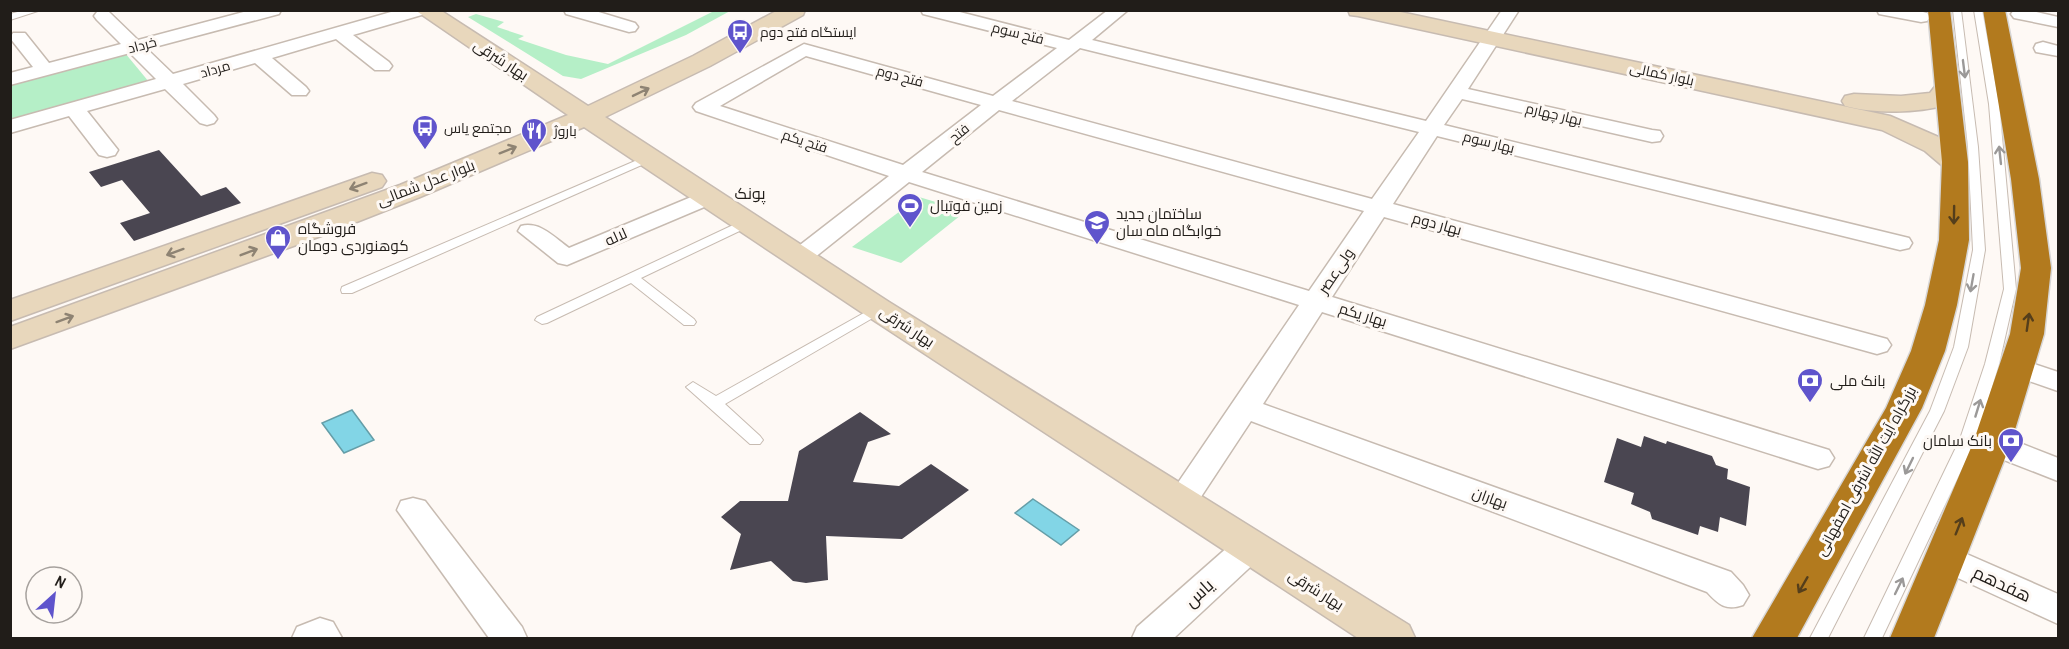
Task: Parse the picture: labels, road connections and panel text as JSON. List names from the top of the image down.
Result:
{
  "streets": {
    "highway": ["بزرگراه آیت الله اشرفی اصفهانی"],
    "street": [
      "فتح سوم",
      "خرداد",
      "بهار شرقی",
      "مرداد",
      "بلوار کمالی",
      "فتح دوم",
      "بهار چهارم",
      "فتح",
      "فتح یکم",
      "بهار سوم",
      "بلوار عدل شمالی",
      "بهار دوم",
      "لاله",
      "ولی‌عصر",
      "بهار یکم",
      "بهاران",
      "هفدهم",
      "یاس"
    ]
  },
  "crossings": [
    ["فتح سوم", "فتح"],
    ["فتح سوم", "بهار سوم"],
    ["بهار شرقی", "فتح"],
    ["بهار شرقی", "بلوار عدل شمالی"],
    ["بهار شرقی", "لاله"],
    ["بهار شرقی", "ولی‌عصر"],
    ["بهار شرقی", "یاس"],
    ["بلوار کمالی", "ولی‌عصر"],
    ["بلوار کمالی", "بزرگراه آیت الله اشرفی اصفهانی"],
    ["فتح دوم", "فتح"],
    ["فتح دوم", "فتح یکم"],
    ["فتح دوم", "بهار دوم"],
    ["بهار چهارم", "ولی‌عصر"],
    ["فتح", "فتح یکم"],
    ["فتح", "بهار سوم"],
    ["فتح", "بهار دوم"],
    ["فتح", "بهار یکم"],
    ["فتح یکم", "بهار یکم"],
    ["بهار سوم", "ولی‌عصر"],
    ["بهار دوم", "ولی‌عصر"],
    ["ولی‌عصر", "بهار یکم"],
    ["ولی‌عصر", "بهاران"]
  ],
  "districts": ["پونک"],
  "places": {
    "bus stop": ["ایستگاه فتح دوم", "مجتمع یاس"],
    "restaurant": ["باروژ"],
    "sports": ["زمین فوتبال"],
    "school or university": ["ساختمان جدید خوابگاه ماه سان"],
    "shop": ["فروشگاه کوهنوردی دومان"],
    "bank": ["بانک ملی", "بانک سامان"]
  },
  "north": "top right"
}
